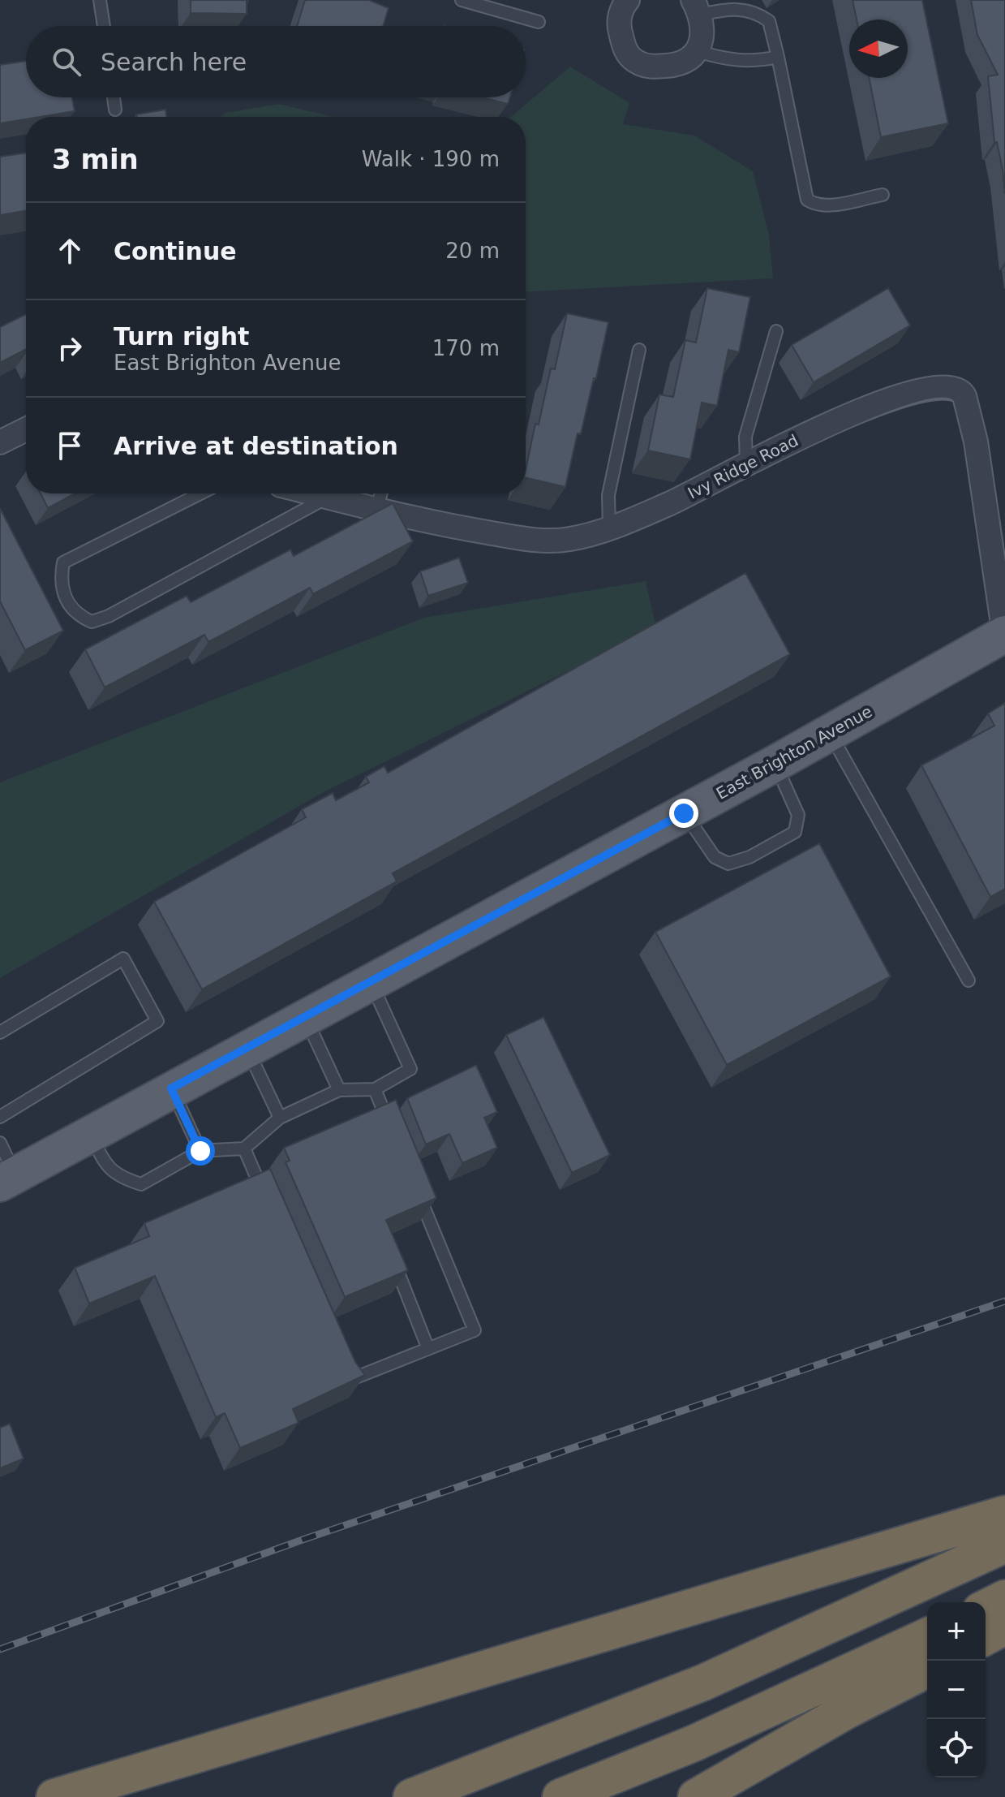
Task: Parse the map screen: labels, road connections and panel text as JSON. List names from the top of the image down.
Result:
{
  "streets": {
    "main road": ["East Brighton Avenue"],
    "street": ["Ivy Ridge Road"]
  },
  "crossings": [
    ["Ivy Ridge Road", "East Brighton Avenue"]
  ],
  "north": "left",
  "page": {
    "search": "Search here",
    "heading": ["3 min", "Walk · 190 m"],
    "list": [
      ["Continue", "20 m"],
      ["Turn right", "East Brighton Avenue", "170 m"],
      "Arrive at destination"
    ],
    "map_buttons": ["+", "−"]
  }
}
